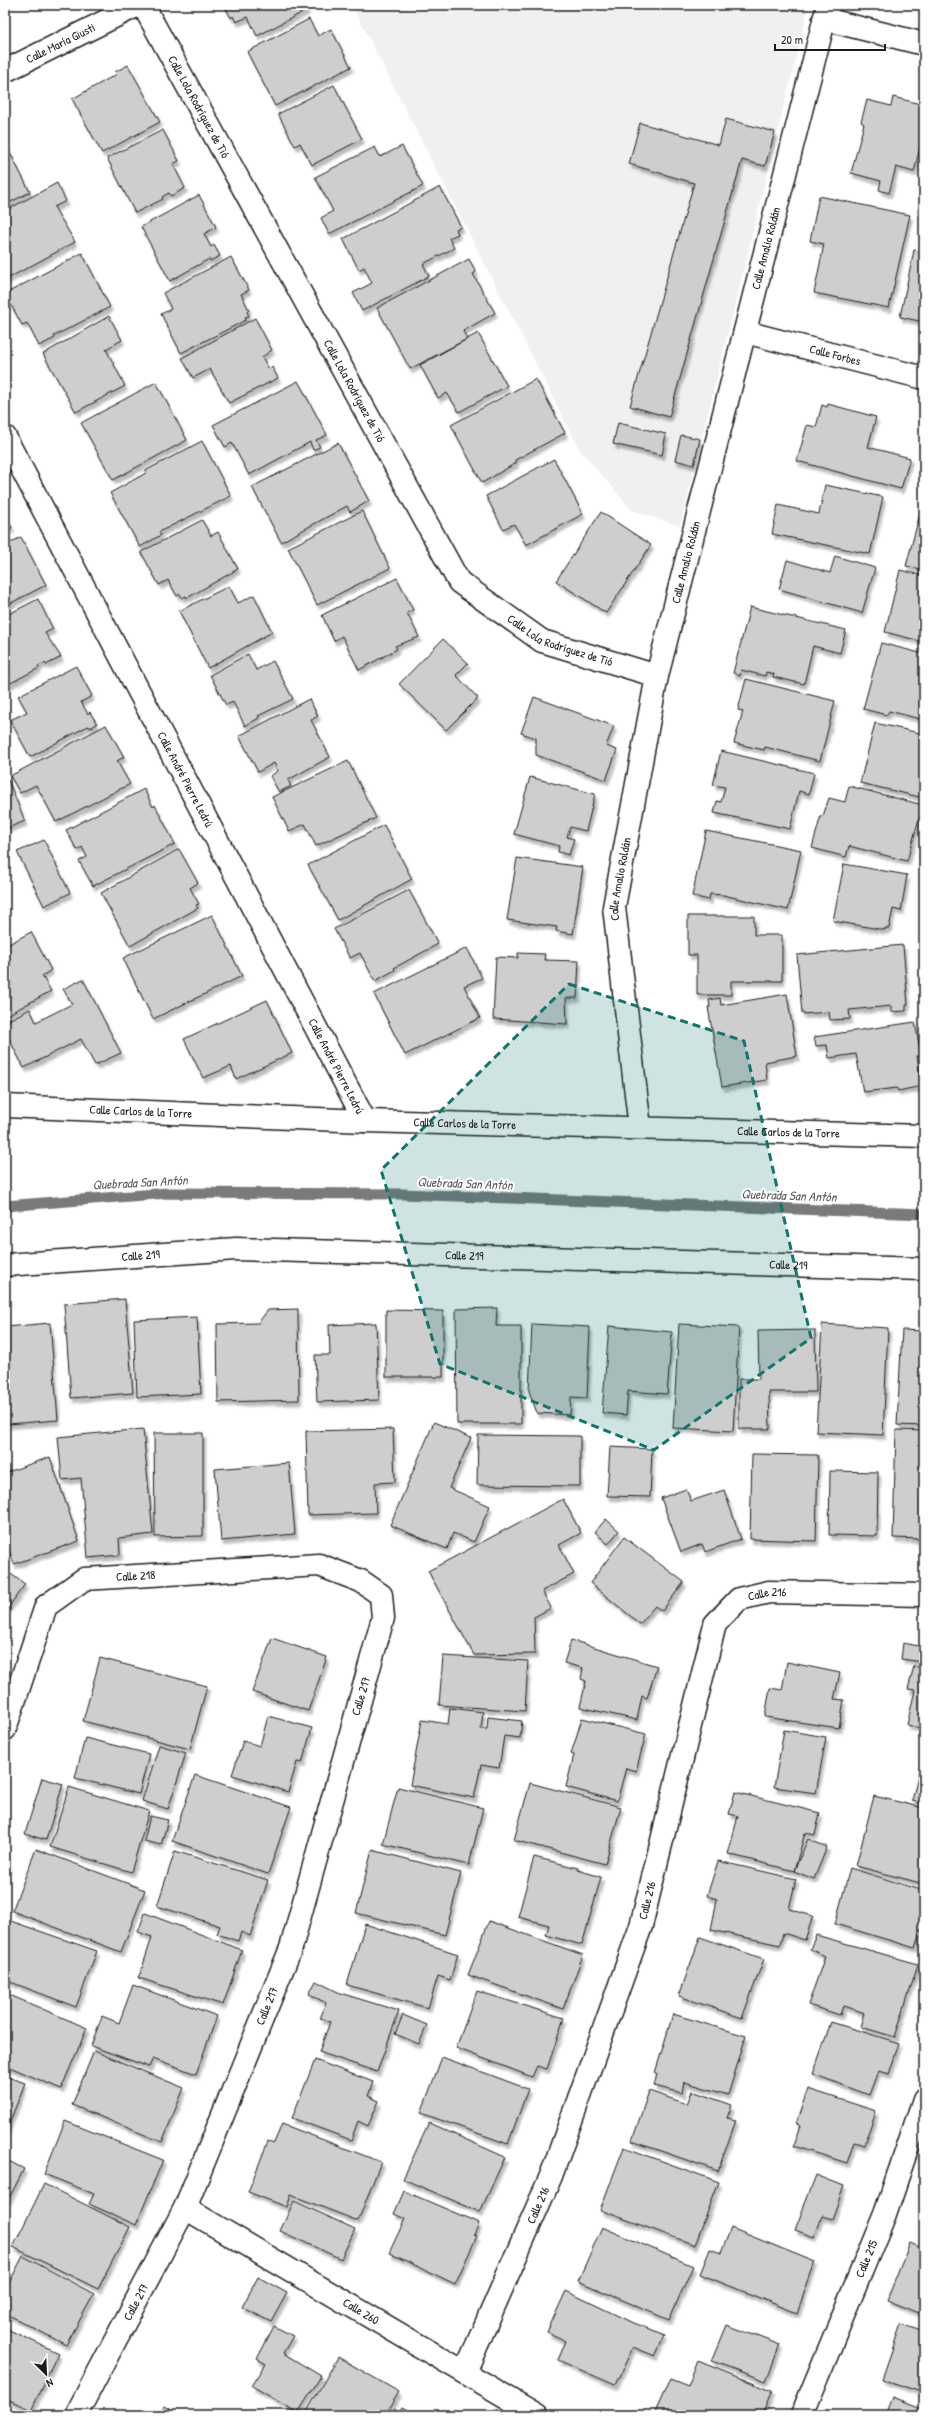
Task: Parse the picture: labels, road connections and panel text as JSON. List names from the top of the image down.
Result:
{
  "streets": {
    "street": [
      "Calle María Giusti",
      "Calle Lola Rodríguez de Tió",
      "Calle Amalio Roldán",
      "Calle Forbes",
      "Calle André Pierre Ledrú",
      "Calle Carlos de la Torre",
      "Calle 219",
      "Calle 218",
      "Calle 216",
      "Calle 217",
      "Calle 215",
      "Calle 260"
    ]
  },
  "crossings": [
    ["Calle Lola Rodríguez de Tió", "Calle Amalio Roldán"],
    ["Calle Amalio Roldán", "Calle Forbes"],
    ["Calle Amalio Roldán", "Calle Carlos de la Torre"],
    ["Calle André Pierre Ledrú", "Calle Carlos de la Torre"],
    ["Calle 218", "Calle 217"],
    ["Calle 216", "Calle 260"],
    ["Calle 217", "Calle 260"]
  ],
  "water": ["Quebrada San Antón"],
  "scale_bar": "20 m",
  "north": "bottom right"
}
